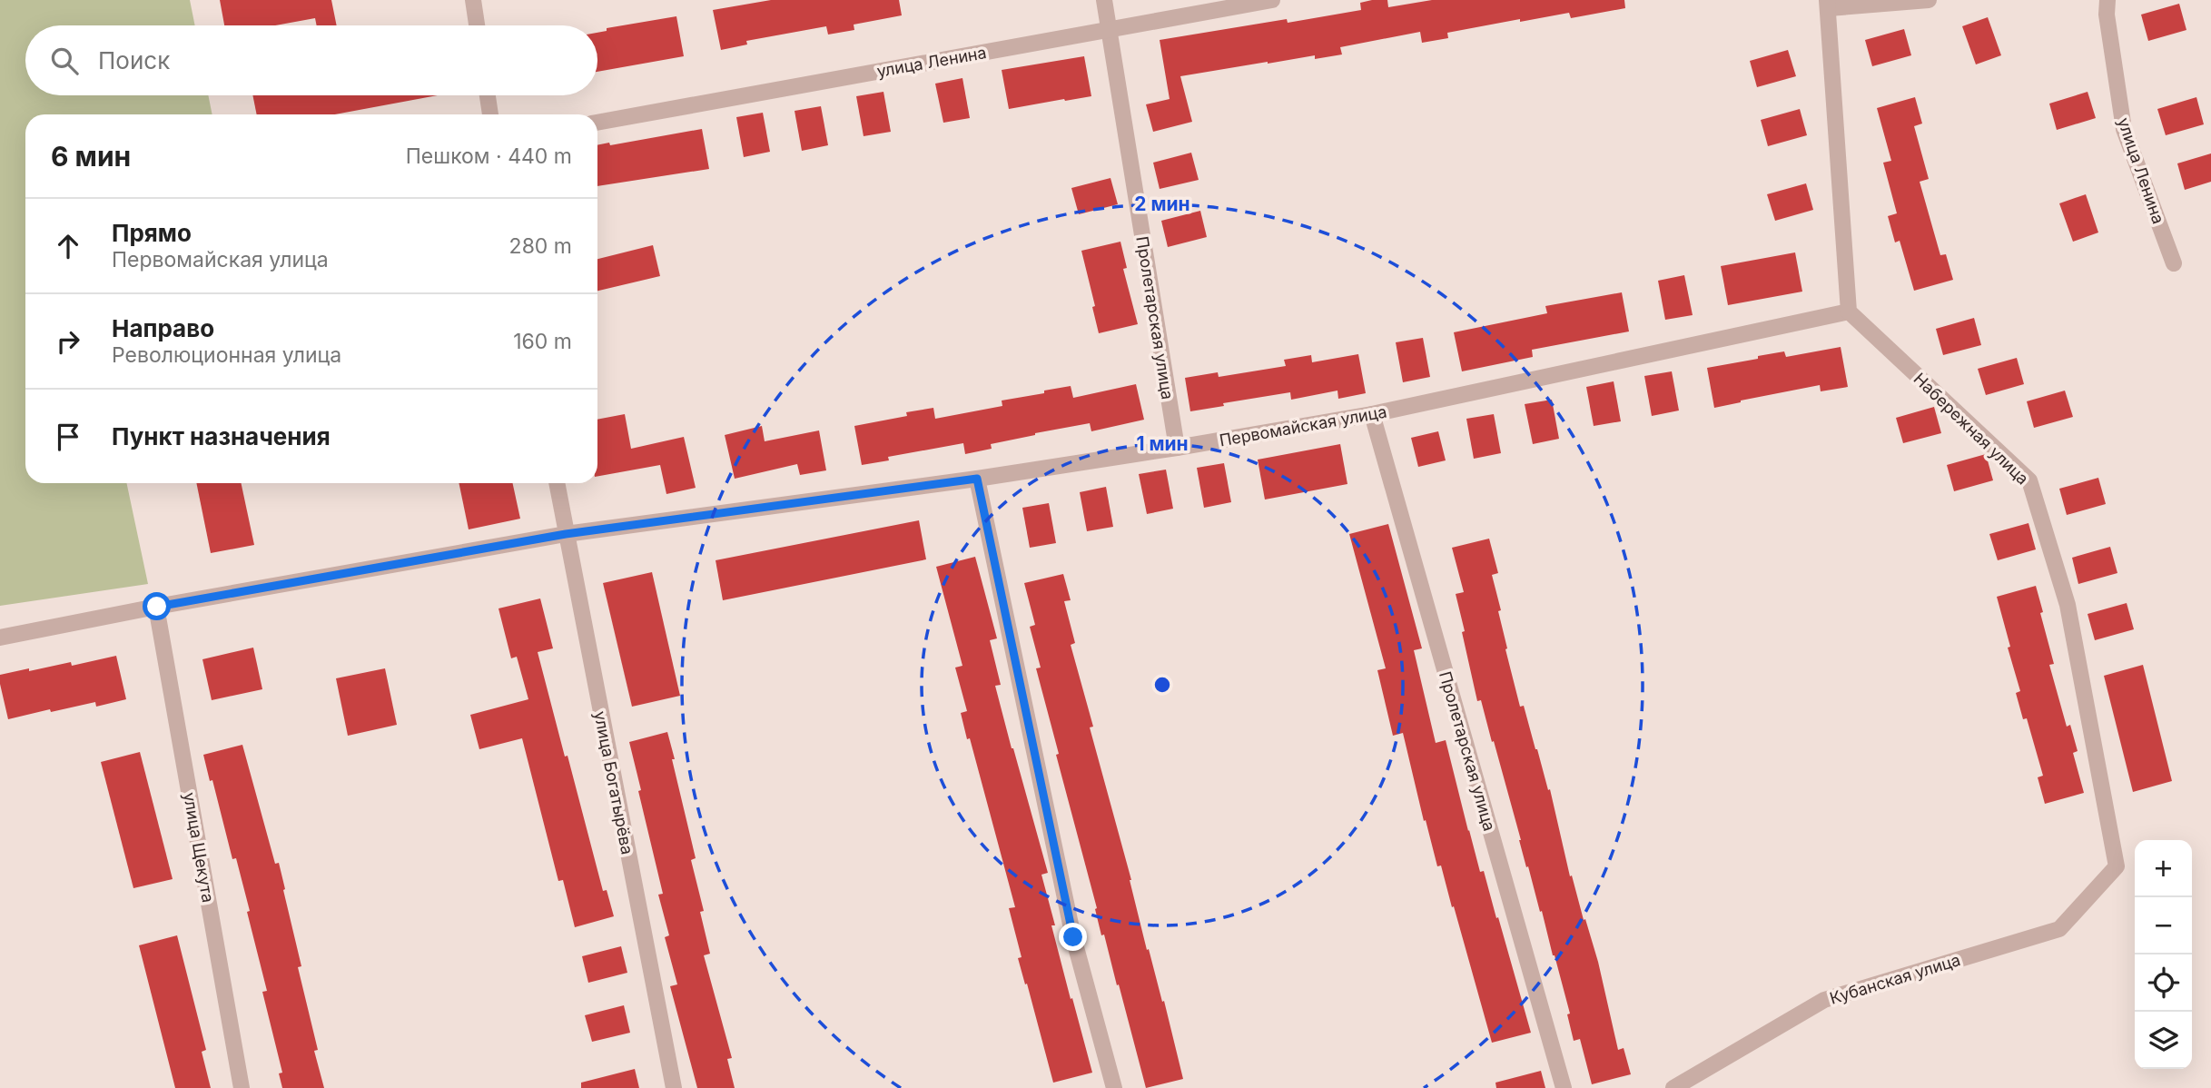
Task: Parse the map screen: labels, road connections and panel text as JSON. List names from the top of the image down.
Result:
{
  "streets": {
    "street": [
      "улица Ленина",
      "Пролетарская улица",
      "Первомайская улица",
      "Набережная улица",
      "улица Богатырёва",
      "улица Щекута",
      "Кубанская улица"
    ]
  },
  "crossings": [
    ["улица Ленина", "Пролетарская улица"],
    ["Пролетарская улица", "Первомайская улица"],
    ["Первомайская улица", "Набережная улица"],
    ["Первомайская улица", "улица Богатырёва"],
    ["Первомайская улица", "улица Щекута"],
    ["Набережная улица", "Кубанская улица"]
  ],
  "page": {
    "search": "Поиск",
    "heading": ["6 мин", "Пешком · 440 m"],
    "list": [
      ["Прямо", "Первомайская улица", "280 m"],
      ["Направо", "Революционная улица", "160 m"],
      "Пункт назначения"
    ],
    "map_buttons": ["+", "−"]
  },
  "rings": ["2 мин", "1 мин"]
}
